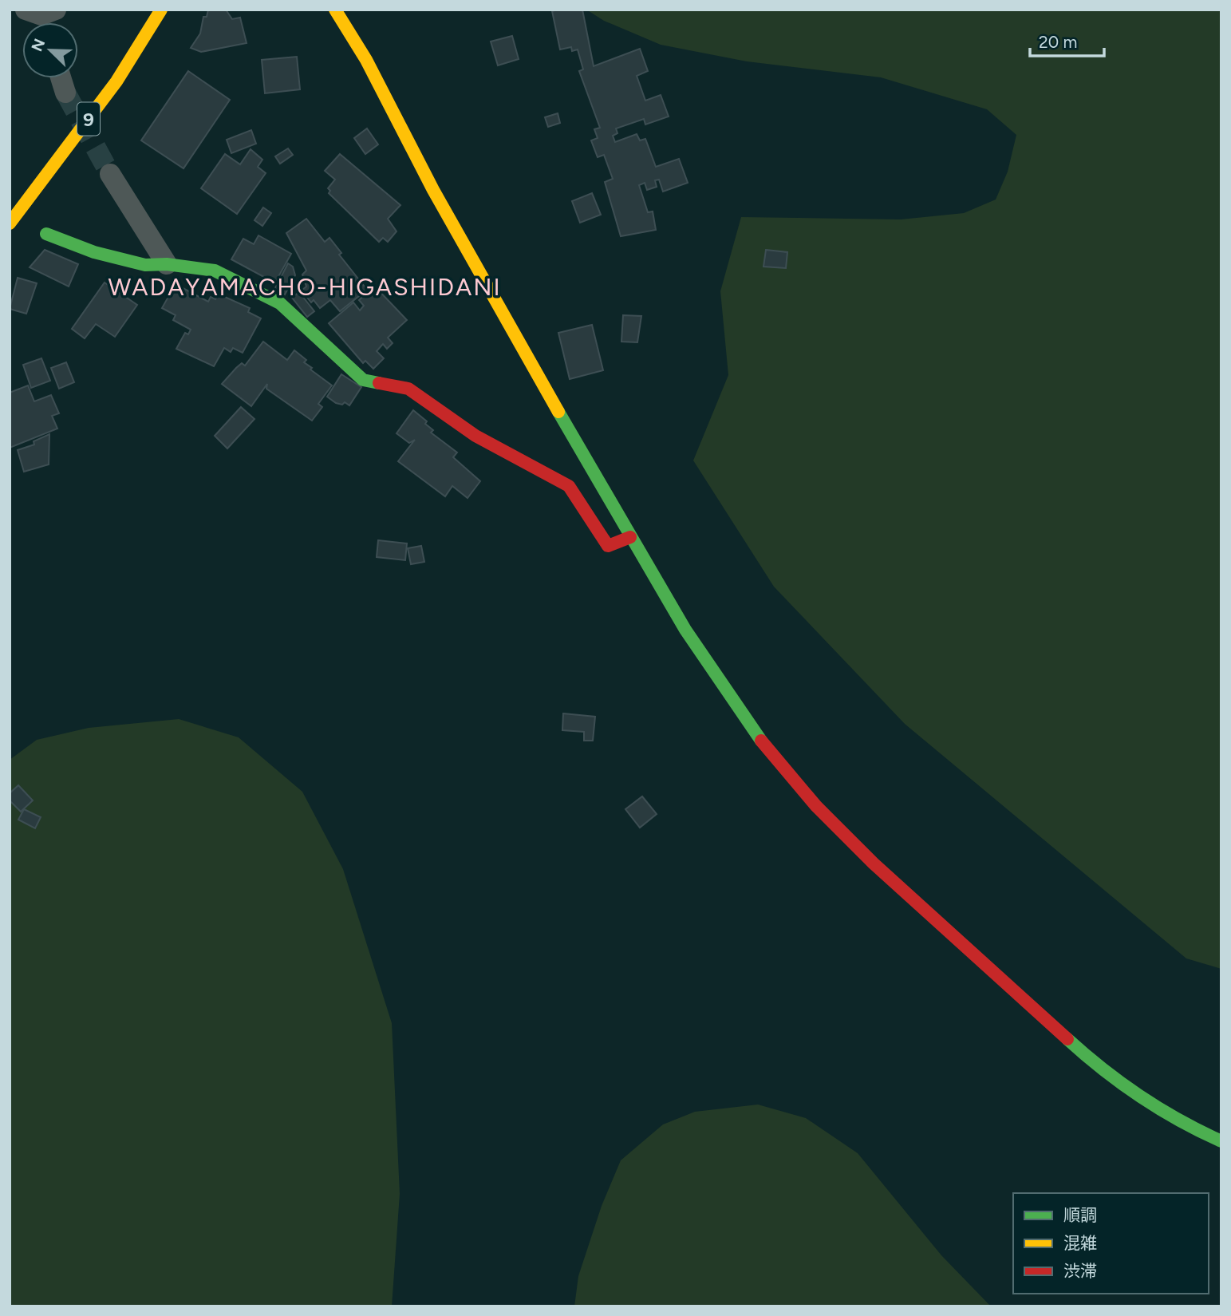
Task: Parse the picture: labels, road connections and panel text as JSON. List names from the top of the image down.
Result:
{
  "streets": {
    "main road": ["9"]
  },
  "districts": ["WADAYAMACHO-HIGASHIDANI"],
  "legend": ["順調", "混雑", "渋滞"],
  "scale_bar": "20 m",
  "north": "top left"
}
